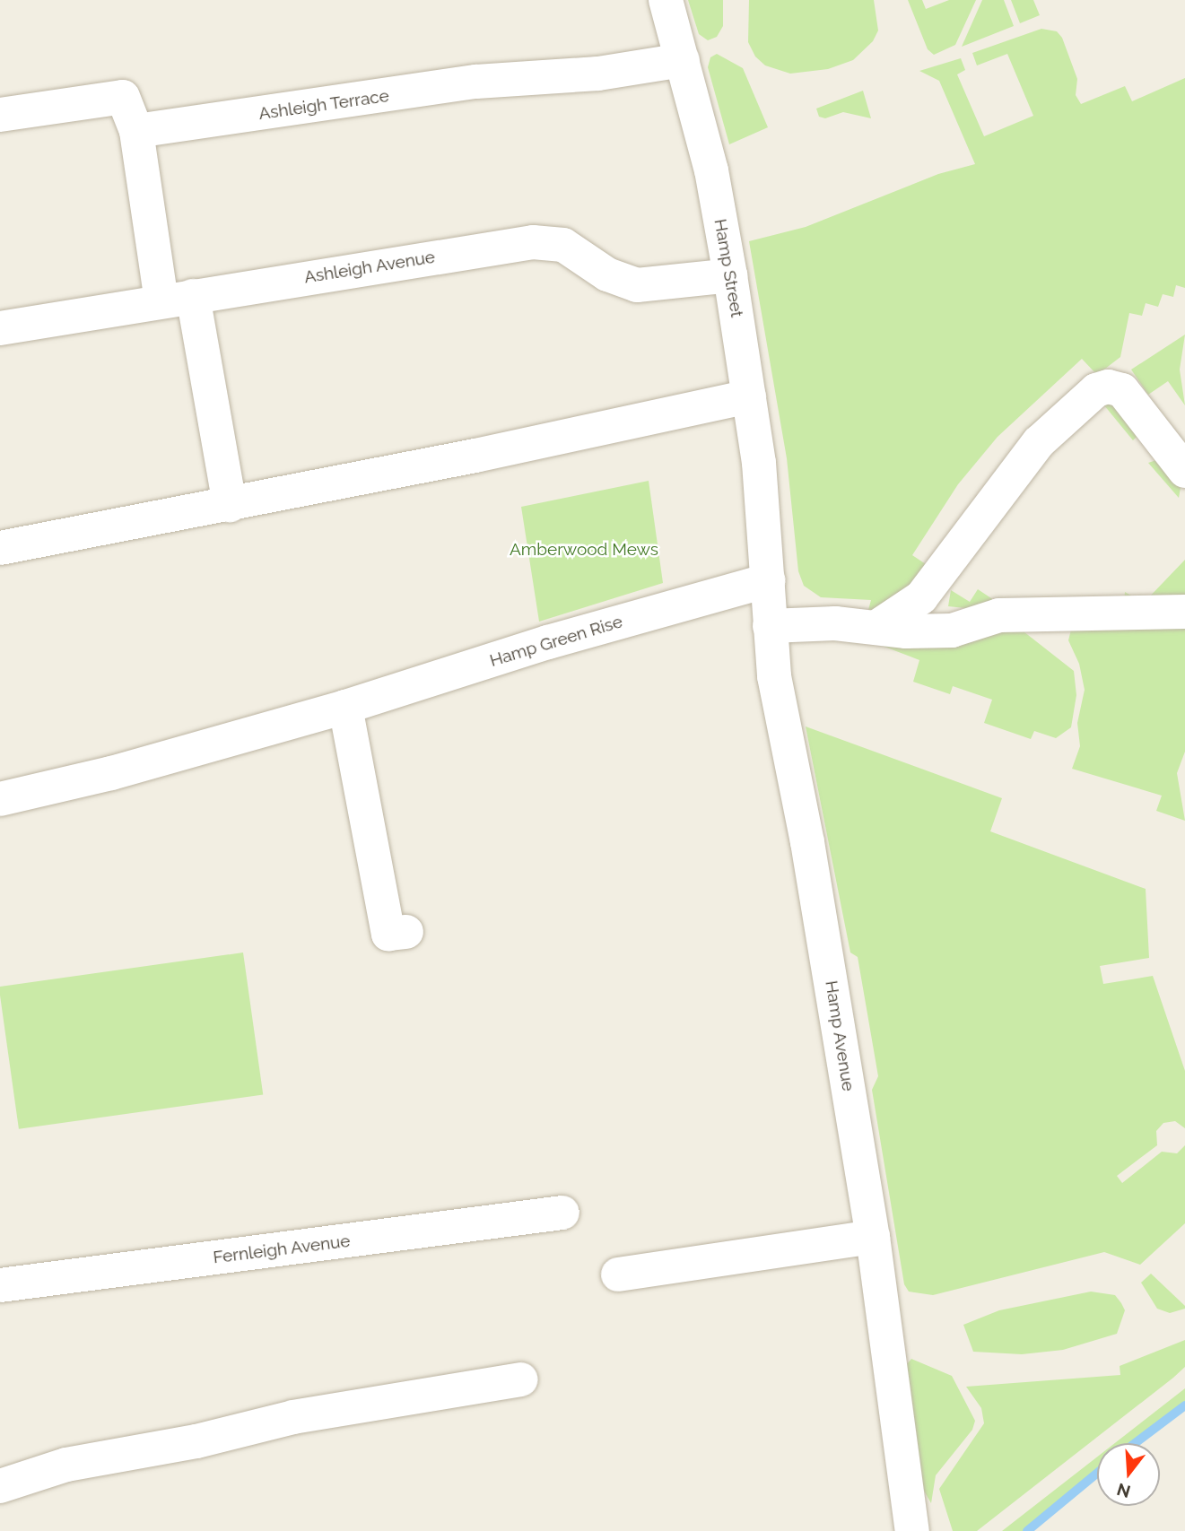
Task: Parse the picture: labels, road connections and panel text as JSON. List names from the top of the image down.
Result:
{
  "streets": {
    "street": [
      "Ashleigh Terrace",
      "Ashleigh Avenue",
      "Hamp Street",
      "Hamp Green Rise",
      "Hamp Avenue",
      "Fernleigh Avenue"
    ]
  },
  "crossings": [
    ["Ashleigh Terrace", "Hamp Street"],
    ["Ashleigh Avenue", "Hamp Street"],
    ["Hamp Street", "Hamp Avenue"],
    ["Hamp Green Rise", "Hamp Avenue"]
  ],
  "parks": ["Amberwood Mews"],
  "north": "bottom"
}
